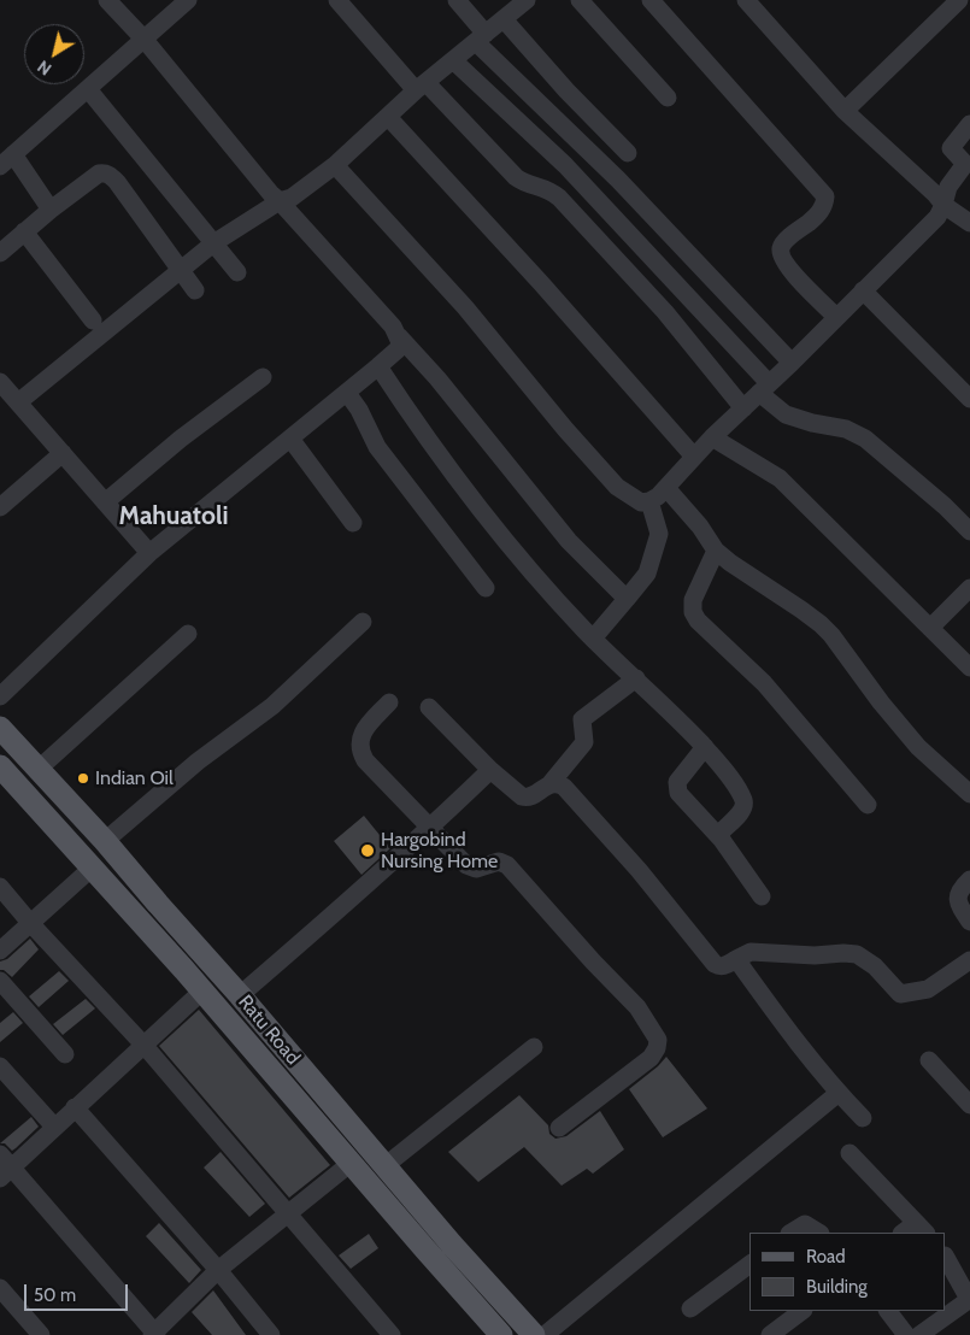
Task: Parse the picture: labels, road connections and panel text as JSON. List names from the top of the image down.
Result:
{
  "streets": {
    "main road": ["Ratu Road"]
  },
  "districts": ["Mahuatoli"],
  "places": ["Indian Oil", "Hargobind Nursing Home"],
  "legend": ["Road", "Building"],
  "scale_bar": "50 m",
  "north": "bottom left"
}
